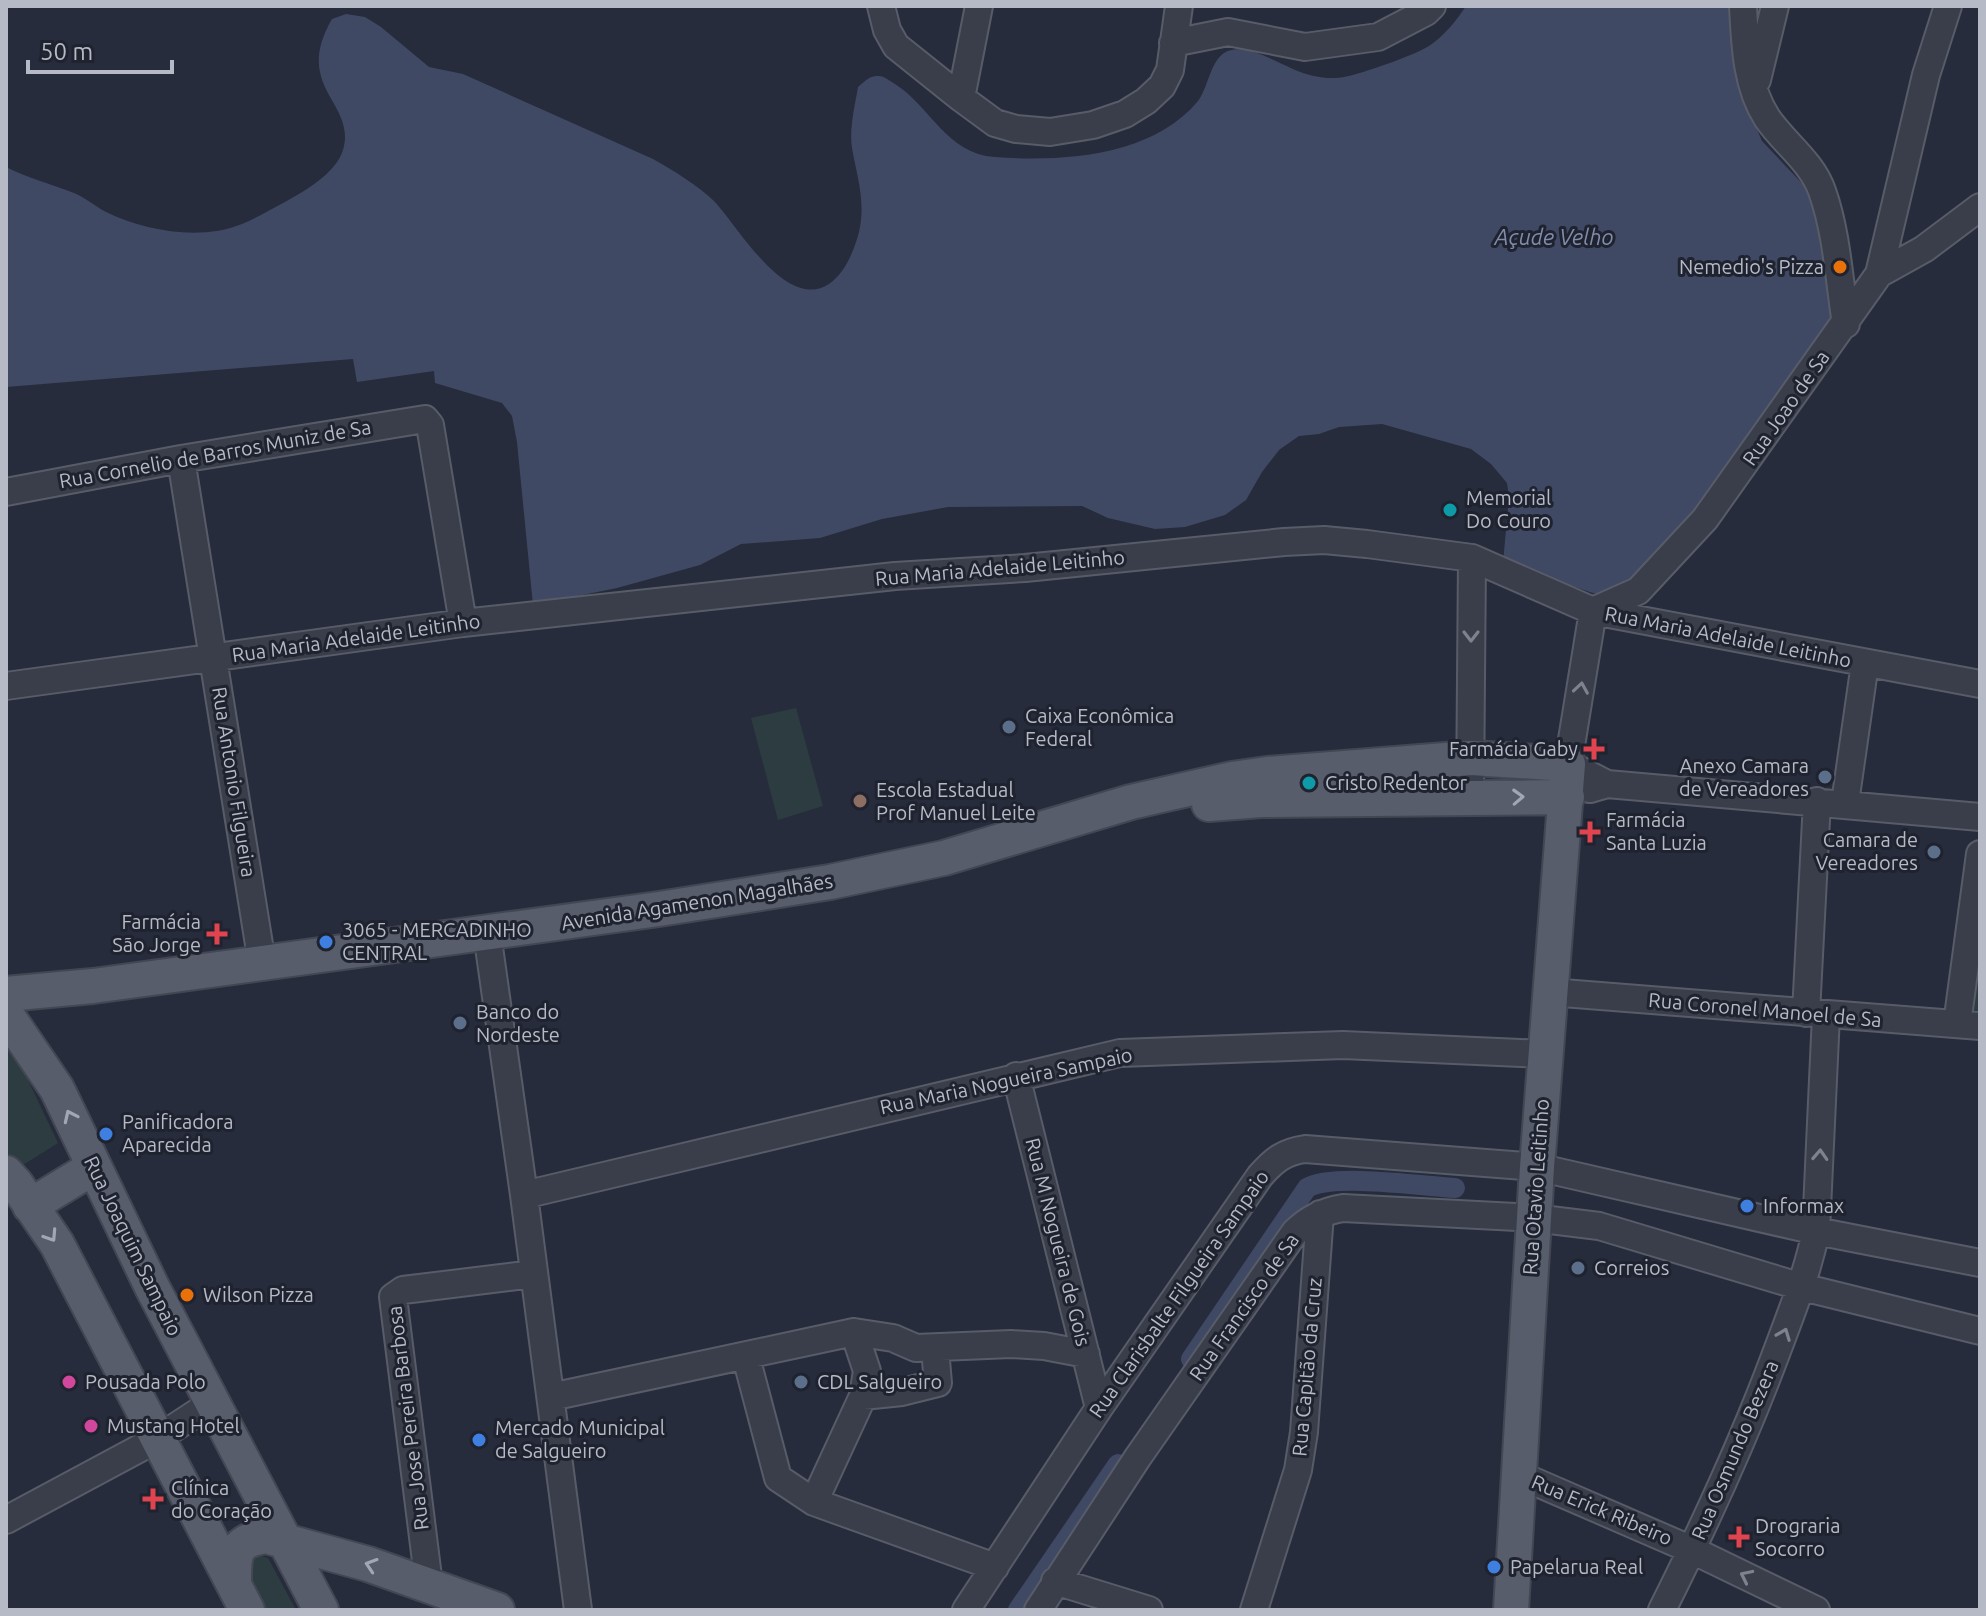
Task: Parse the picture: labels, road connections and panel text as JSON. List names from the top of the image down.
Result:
{
  "streets": {
    "main road": ["Avenida Agamenon Magalhães", "Rua Otavio Leitinho", "Rua Joaquim Sampaio"],
    "street": [
      "Rua Joao de Sa",
      "Rua Cornelio de Barros Muniz de Sa",
      "Rua Maria Adelaide Leitinho",
      "Rua Antonio Filgueira",
      "Rua Coronel Manoel de Sa",
      "Rua Maria Nogueira Sampaio",
      "Rua M Nogueira de Gois",
      "Rua Clarisbalte Filgueira Sampaio",
      "Rua Francisco de Sa",
      "Rua Capitão da Cruz",
      "Rua Jose Pereira Barbosa",
      "Rua Osmundo Bezera",
      "Rua Erick Ribeiro"
    ]
  },
  "crossings": [
    ["Rua Joao de Sa", "Rua Maria Adelaide Leitinho"],
    ["Rua Cornelio de Barros Muniz de Sa", "Rua Maria Adelaide Leitinho"],
    ["Rua Cornelio de Barros Muniz de Sa", "Rua Antonio Filgueira"],
    ["Rua Maria Adelaide Leitinho", "Rua Antonio Filgueira"],
    ["Rua Antonio Filgueira", "Avenida Agamenon Magalhães"],
    ["Avenida Agamenon Magalhães", "Rua Otavio Leitinho"],
    ["Rua Coronel Manoel de Sa", "Rua Otavio Leitinho"],
    ["Rua Coronel Manoel de Sa", "Rua Osmundo Bezera"],
    ["Rua Maria Nogueira Sampaio", "Rua Otavio Leitinho"],
    ["Rua Maria Nogueira Sampaio", "Rua M Nogueira de Gois"],
    ["Rua Otavio Leitinho", "Rua Clarisbalte Filgueira Sampaio"],
    ["Rua Otavio Leitinho", "Rua Erick Ribeiro"],
    ["Rua M Nogueira de Gois", "Rua Clarisbalte Filgueira Sampaio"],
    ["Rua Clarisbalte Filgueira Sampaio", "Rua Osmundo Bezera"],
    ["Rua Francisco de Sa", "Rua Capitão da Cruz"],
    ["Rua Osmundo Bezera", "Rua Erick Ribeiro"]
  ],
  "one_way": ["Rua Osmundo Bezera", "Rua Erick Ribeiro"],
  "water": ["Açude Velho"],
  "places": {
    "other": [
      "Nemedio's Pizza",
      "Memorial Do Couro",
      "Caixa Econômica Federal",
      "Anexo Camara de Vereadores",
      "Cristo Redentor",
      "Escola Estadual Prof Manuel Leite",
      "Camara de Vereadores",
      "3065 - MERCADINHO CENTRAL",
      "Banco do Nordeste",
      "Panificadora Aparecida",
      "Informax",
      "Correios",
      "Wilson Pizza",
      "Pousada Polo",
      "CDL Salgueiro",
      "Mustang Hotel",
      "Mercado Municipal de Salgueiro",
      "Papelarua Real"
    ],
    "health": [
      "Farmácia Gaby",
      "Farmácia Santa Luzia",
      "Farmácia São Jorge",
      "Clínica do Coração",
      "Drograria Socorro"
    ]
  },
  "scale_bar": "50 m"
}
